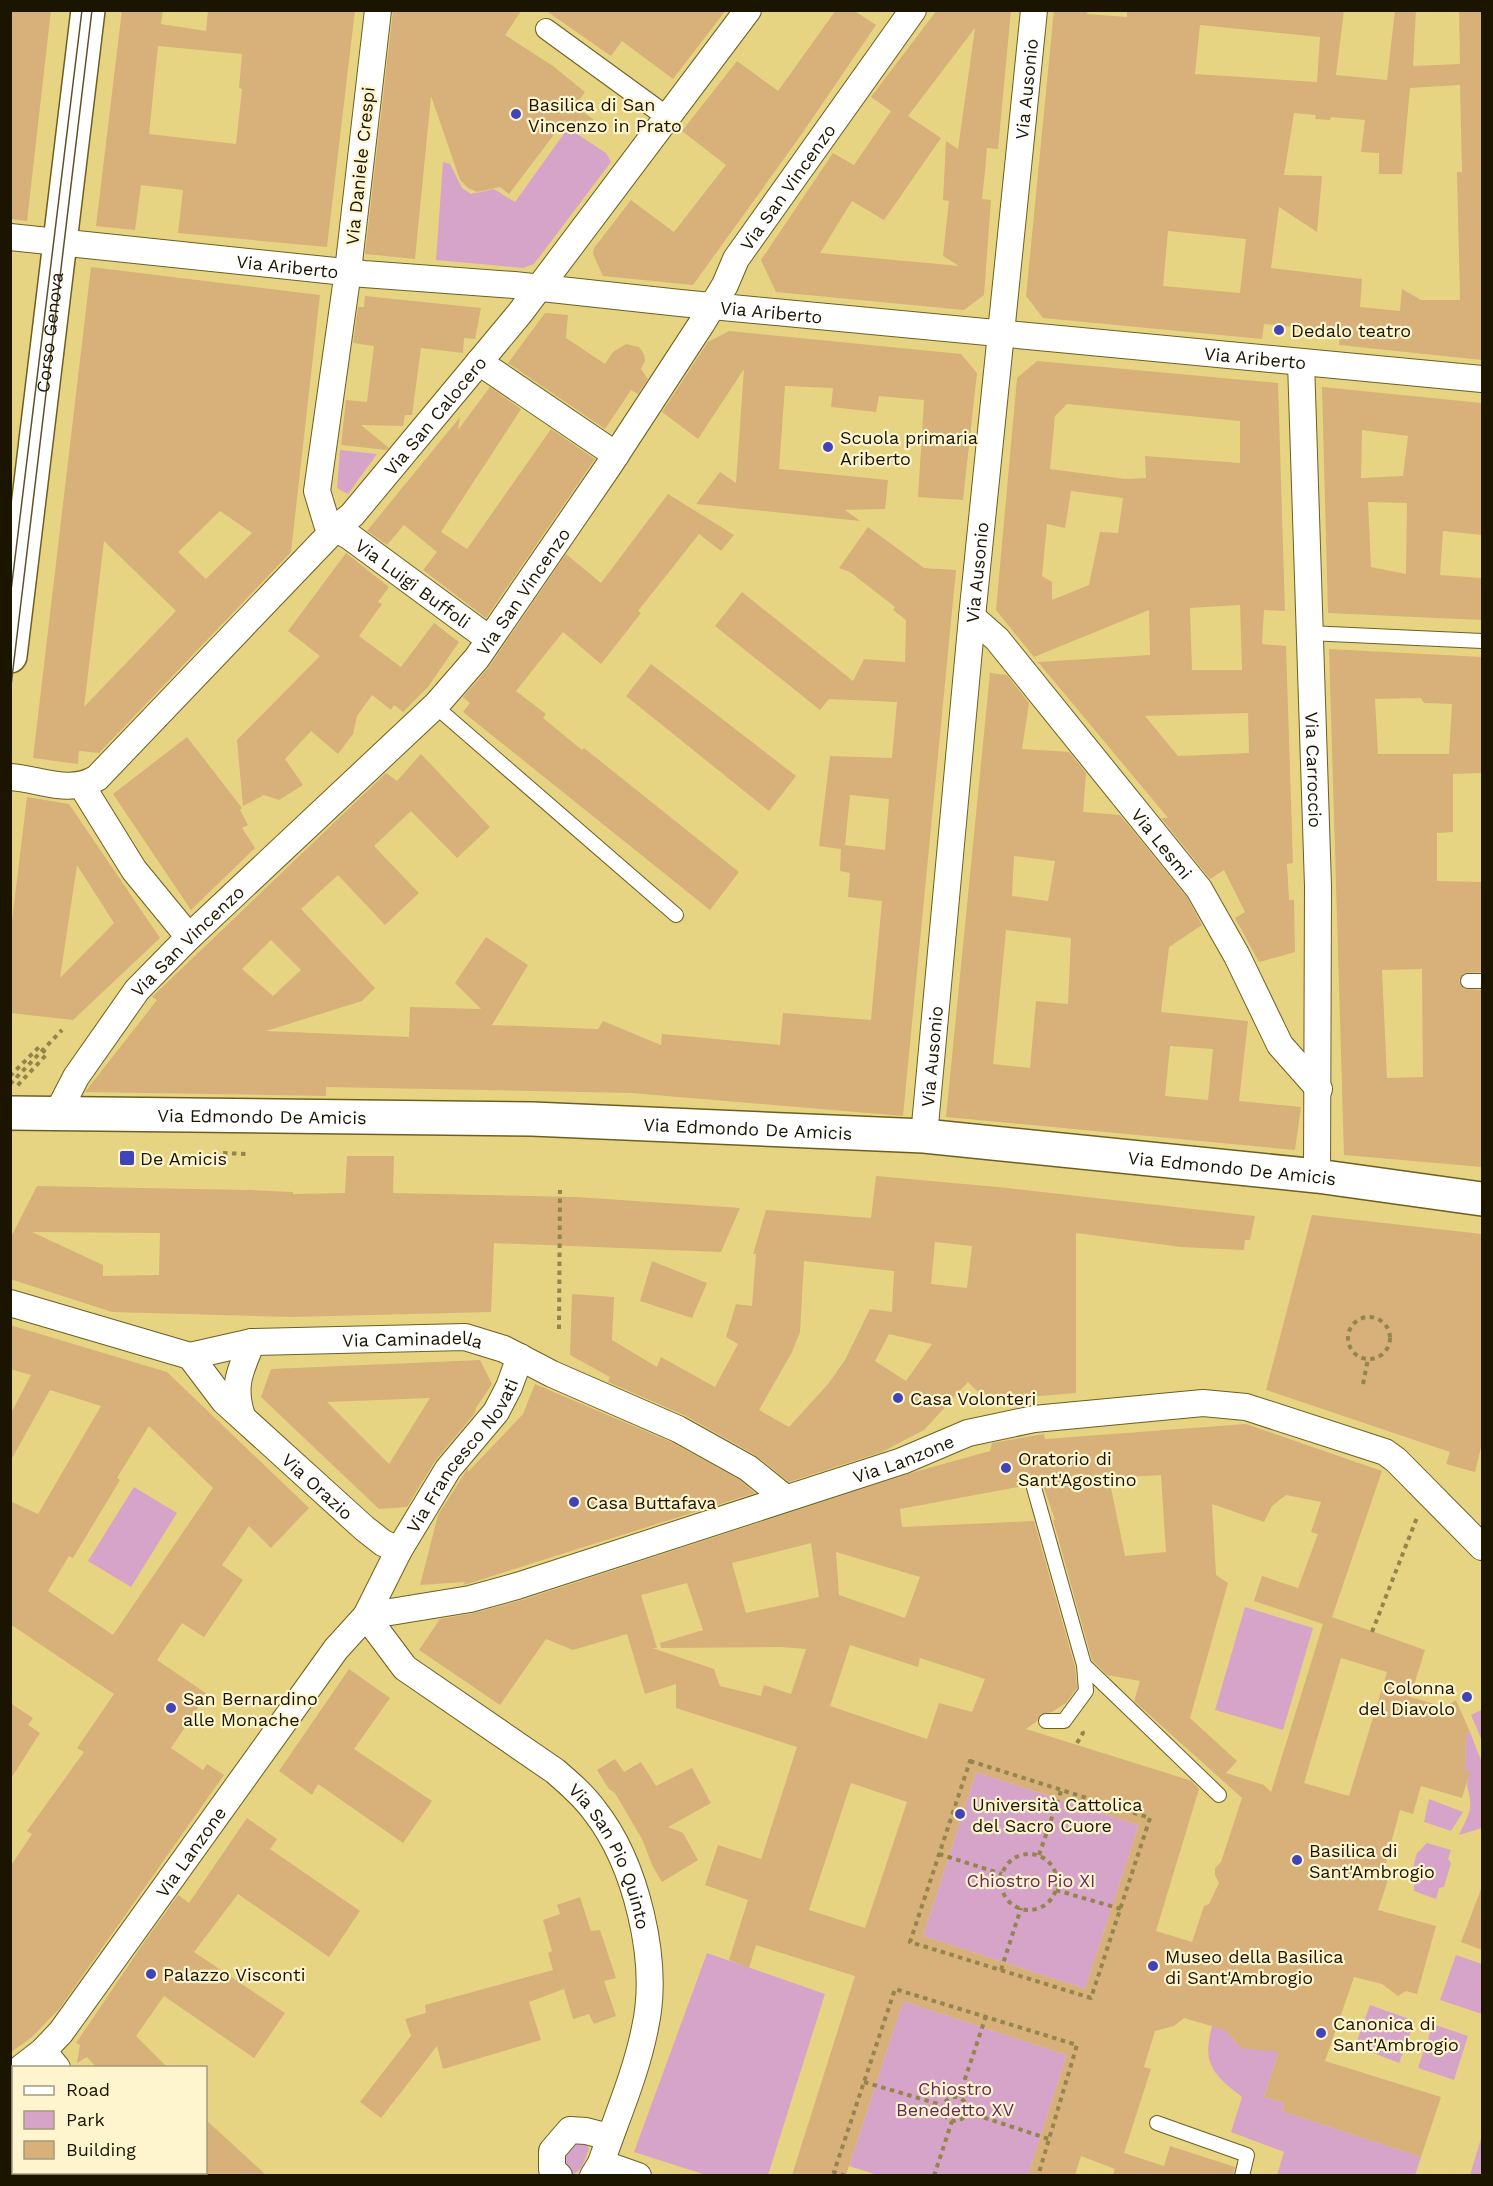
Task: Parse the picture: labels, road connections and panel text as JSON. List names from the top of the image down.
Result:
{
  "streets": {
    "street": [
      "Via Ausonio",
      "Via Daniele Crespi",
      "Via San Vincenzo",
      "Via Ariberto",
      "Corso Genova",
      "Via San Calocero",
      "Via Luigi Buffoli",
      "Via Carroccio",
      "Via Lesmi",
      "Via Edmondo De Amicis",
      "Via Caminadella",
      "Via Francesco Novati",
      "Via Lanzone",
      "Via Orazio",
      "Via San Pio Quinto"
    ]
  },
  "crossings": [
    ["Via Ausonio", "Via Ariberto"],
    ["Via Ausonio", "Via Lesmi"],
    ["Via Ausonio", "Via Edmondo De Amicis"],
    ["Via Daniele Crespi", "Via Ariberto"],
    ["Via Daniele Crespi", "Via San Calocero"],
    ["Via Daniele Crespi", "Via Luigi Buffoli"],
    ["Via San Vincenzo", "Via Ariberto"],
    ["Via San Vincenzo", "Via Luigi Buffoli"],
    ["Via San Vincenzo", "Via Edmondo De Amicis"],
    ["Via Ariberto", "Corso Genova"],
    ["Via Ariberto", "Via San Calocero"],
    ["Via Ariberto", "Via Carroccio"],
    ["Via San Calocero", "Via Luigi Buffoli"],
    ["Via Carroccio", "Via Lesmi"],
    ["Via Carroccio", "Via Edmondo De Amicis"],
    ["Via Caminadella", "Via Francesco Novati"],
    ["Via Caminadella", "Via Lanzone"],
    ["Via Caminadella", "Via Orazio"],
    ["Via Francesco Novati", "Via Lanzone"],
    ["Via Francesco Novati", "Via Orazio"],
    ["Via Francesco Novati", "Via San Pio Quinto"],
    ["Via Lanzone", "Via San Pio Quinto"]
  ],
  "parks": ["Chiostro Pio XI", "Chiostro Benedetto XV"],
  "places": {
    "other": [
      "Basilica di San Vincenzo in Prato",
      "Dedalo teatro",
      "Scuola primaria Ariberto",
      "Casa Volonteri",
      "Oratorio di Sant'Agostino",
      "Casa Buttafava",
      "Colonna del Diavolo",
      "San Bernardino alle Monache",
      "Università Cattolica del Sacro Cuore",
      "Basilica di Sant'Ambrogio",
      "Museo della Basilica di Sant'Ambrogio",
      "Palazzo Visconti",
      "Canonica di Sant'Ambrogio"
    ],
    "transit": ["De Amicis"]
  },
  "legend": ["Road", "Park", "Building"]
}
